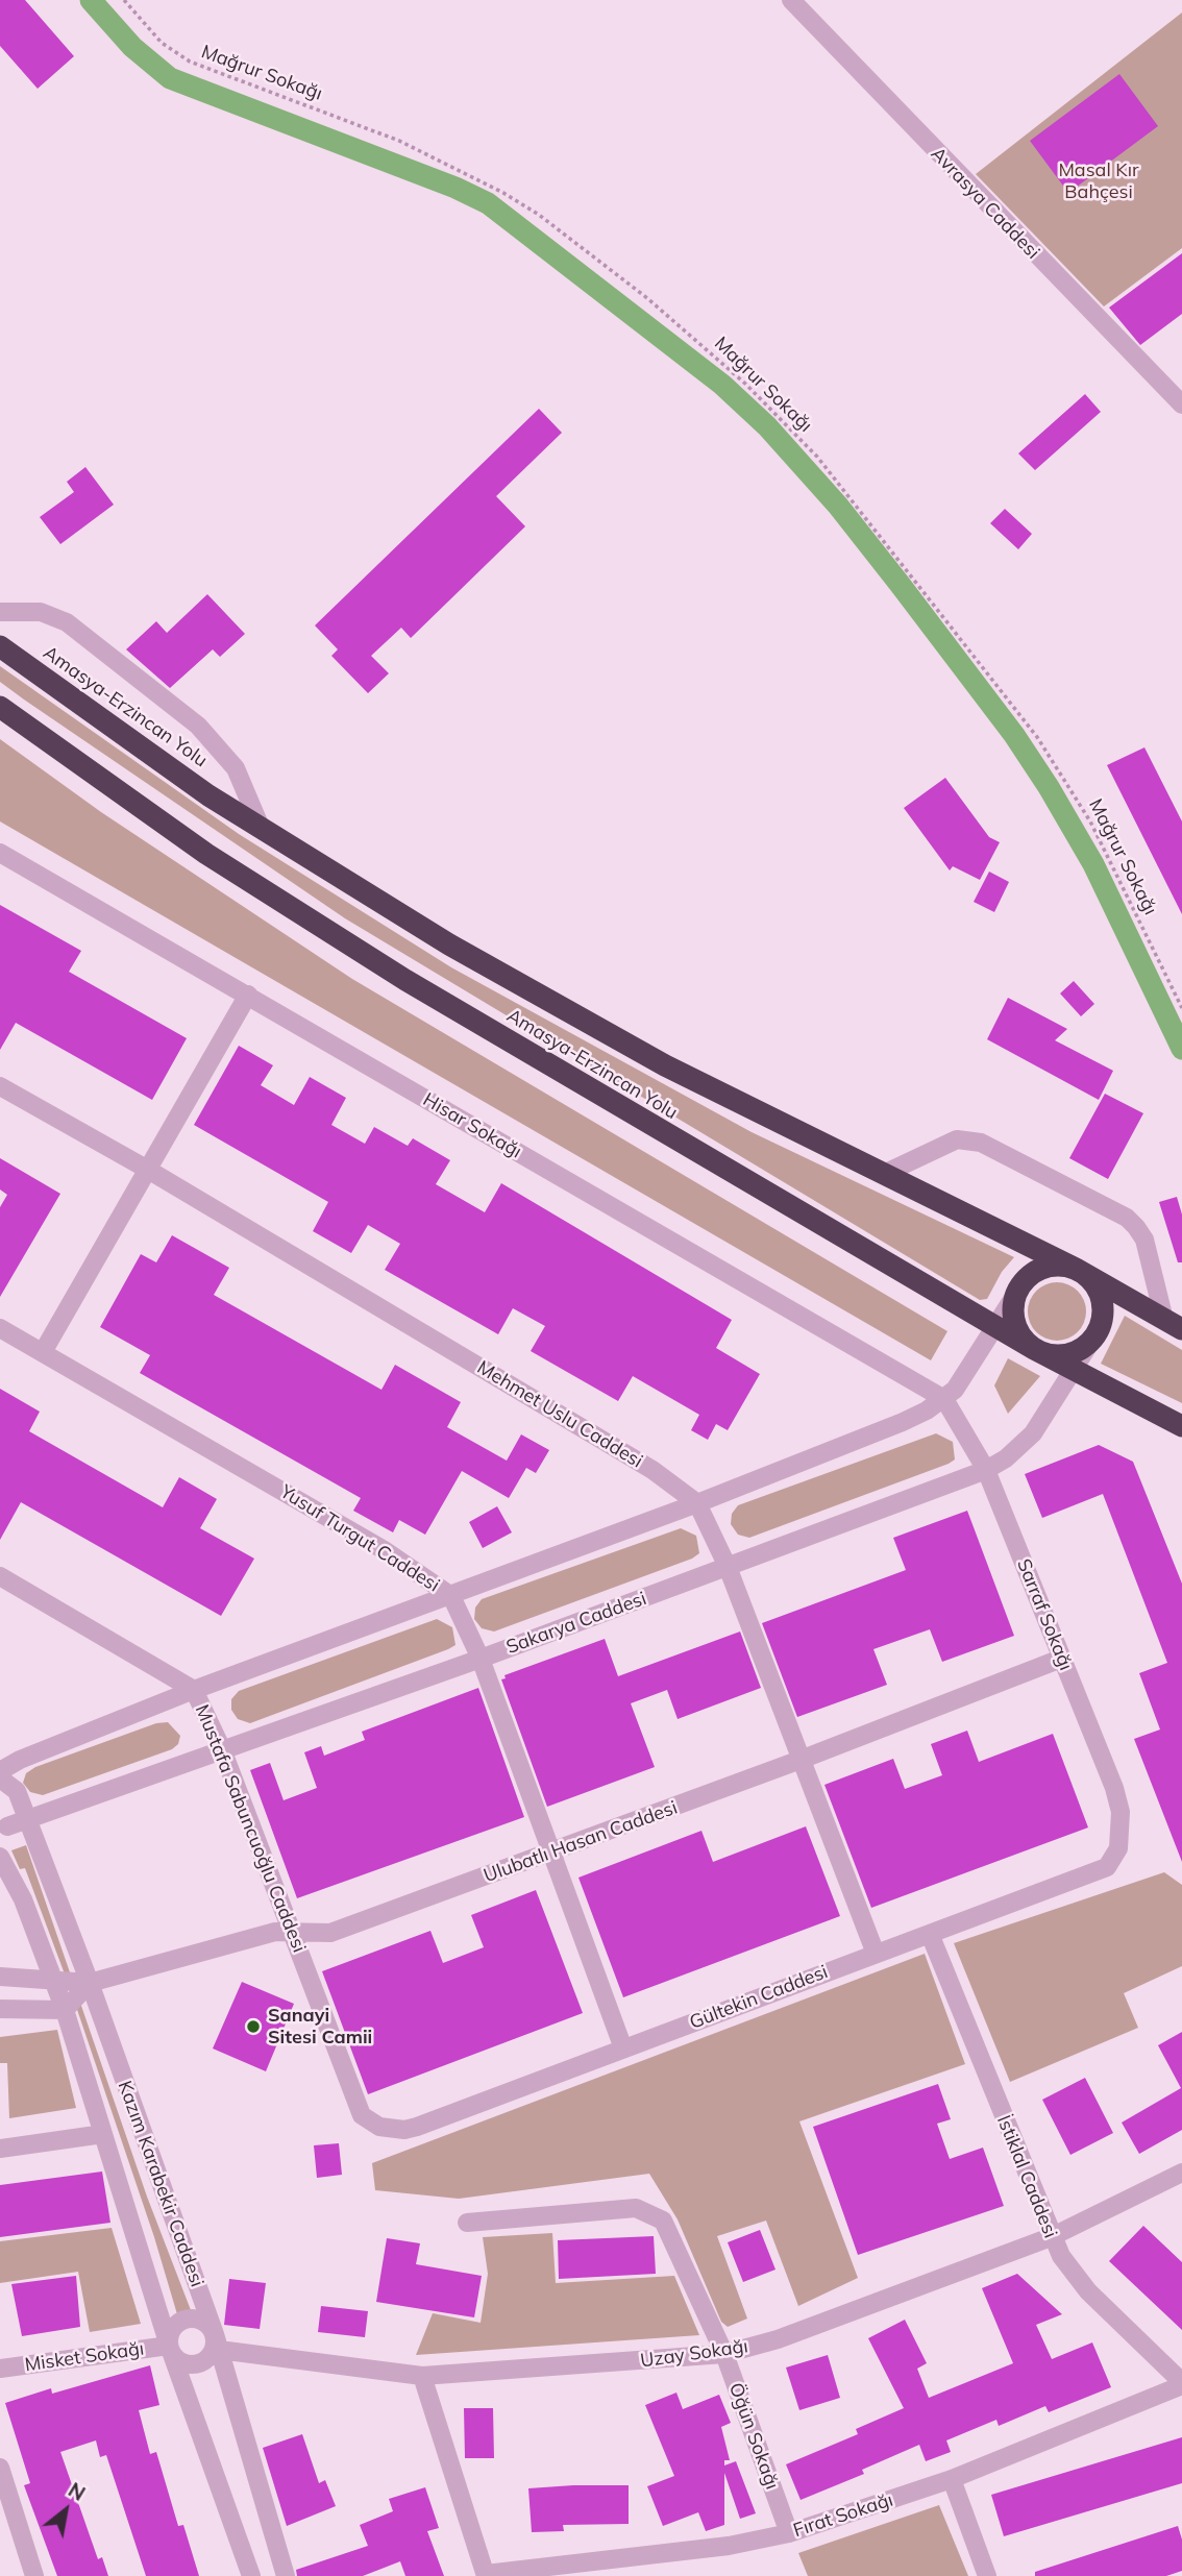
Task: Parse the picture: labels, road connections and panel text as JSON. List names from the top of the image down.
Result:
{
  "streets": {
    "highway": ["Amasya-Erzincan Yolu"],
    "street": [
      "Avrasya Caddesi",
      "Hisar Sokağı",
      "Mehmet Uslu Caddesi",
      "Yusuf Turgut Caddesi",
      "Sarraf Sokağı",
      "Sakarya Caddesi",
      "Mustafa Sabuncuoğlu Caddesi",
      "Ulubatlı Hasan Caddesi",
      "Gültekin Caddesi",
      "İstiklal Caddesi",
      "Kazım Karabekir Caddesi",
      "Uzay Sokağı",
      "Misket Sokağı",
      "Öğün Sokağı",
      "Fırat Sokağı"
    ],
    "path": ["Mağrur Sokağı"]
  },
  "crossings": [
    ["Amasya-Erzincan Yolu", "Sakarya Caddesi"],
    ["Hisar Sokağı", "Sarraf Sokağı"],
    ["Mehmet Uslu Caddesi", "Sakarya Caddesi"],
    ["Mehmet Uslu Caddesi", "Ulubatlı Hasan Caddesi"],
    ["Mehmet Uslu Caddesi", "Gültekin Caddesi"],
    ["Yusuf Turgut Caddesi", "Sakarya Caddesi"],
    ["Yusuf Turgut Caddesi", "Ulubatlı Hasan Caddesi"],
    ["Yusuf Turgut Caddesi", "Gültekin Caddesi"],
    ["Sarraf Sokağı", "Sakarya Caddesi"],
    ["Sarraf Sokağı", "Ulubatlı Hasan Caddesi"],
    ["Sarraf Sokağı", "Gültekin Caddesi"],
    ["Sakarya Caddesi", "Mustafa Sabuncuoğlu Caddesi"],
    ["Sakarya Caddesi", "Kazım Karabekir Caddesi"],
    ["Mustafa Sabuncuoğlu Caddesi", "Ulubatlı Hasan Caddesi"],
    ["Mustafa Sabuncuoğlu Caddesi", "Gültekin Caddesi"],
    ["Ulubatlı Hasan Caddesi", "Kazım Karabekir Caddesi"],
    ["Gültekin Caddesi", "İstiklal Caddesi"],
    ["İstiklal Caddesi", "Uzay Sokağı"],
    ["İstiklal Caddesi", "Fırat Sokağı"],
    ["Kazım Karabekir Caddesi", "Uzay Sokağı"],
    ["Kazım Karabekir Caddesi", "Misket Sokağı"],
    ["Uzay Sokağı", "Misket Sokağı"],
    ["Uzay Sokağı", "Öğün Sokağı"],
    ["Öğün Sokağı", "Fırat Sokağı"]
  ],
  "parks": ["Masal Kır Bahçesi"],
  "places": ["Sanayi Sitesi Camii"],
  "north": "top right"
}
